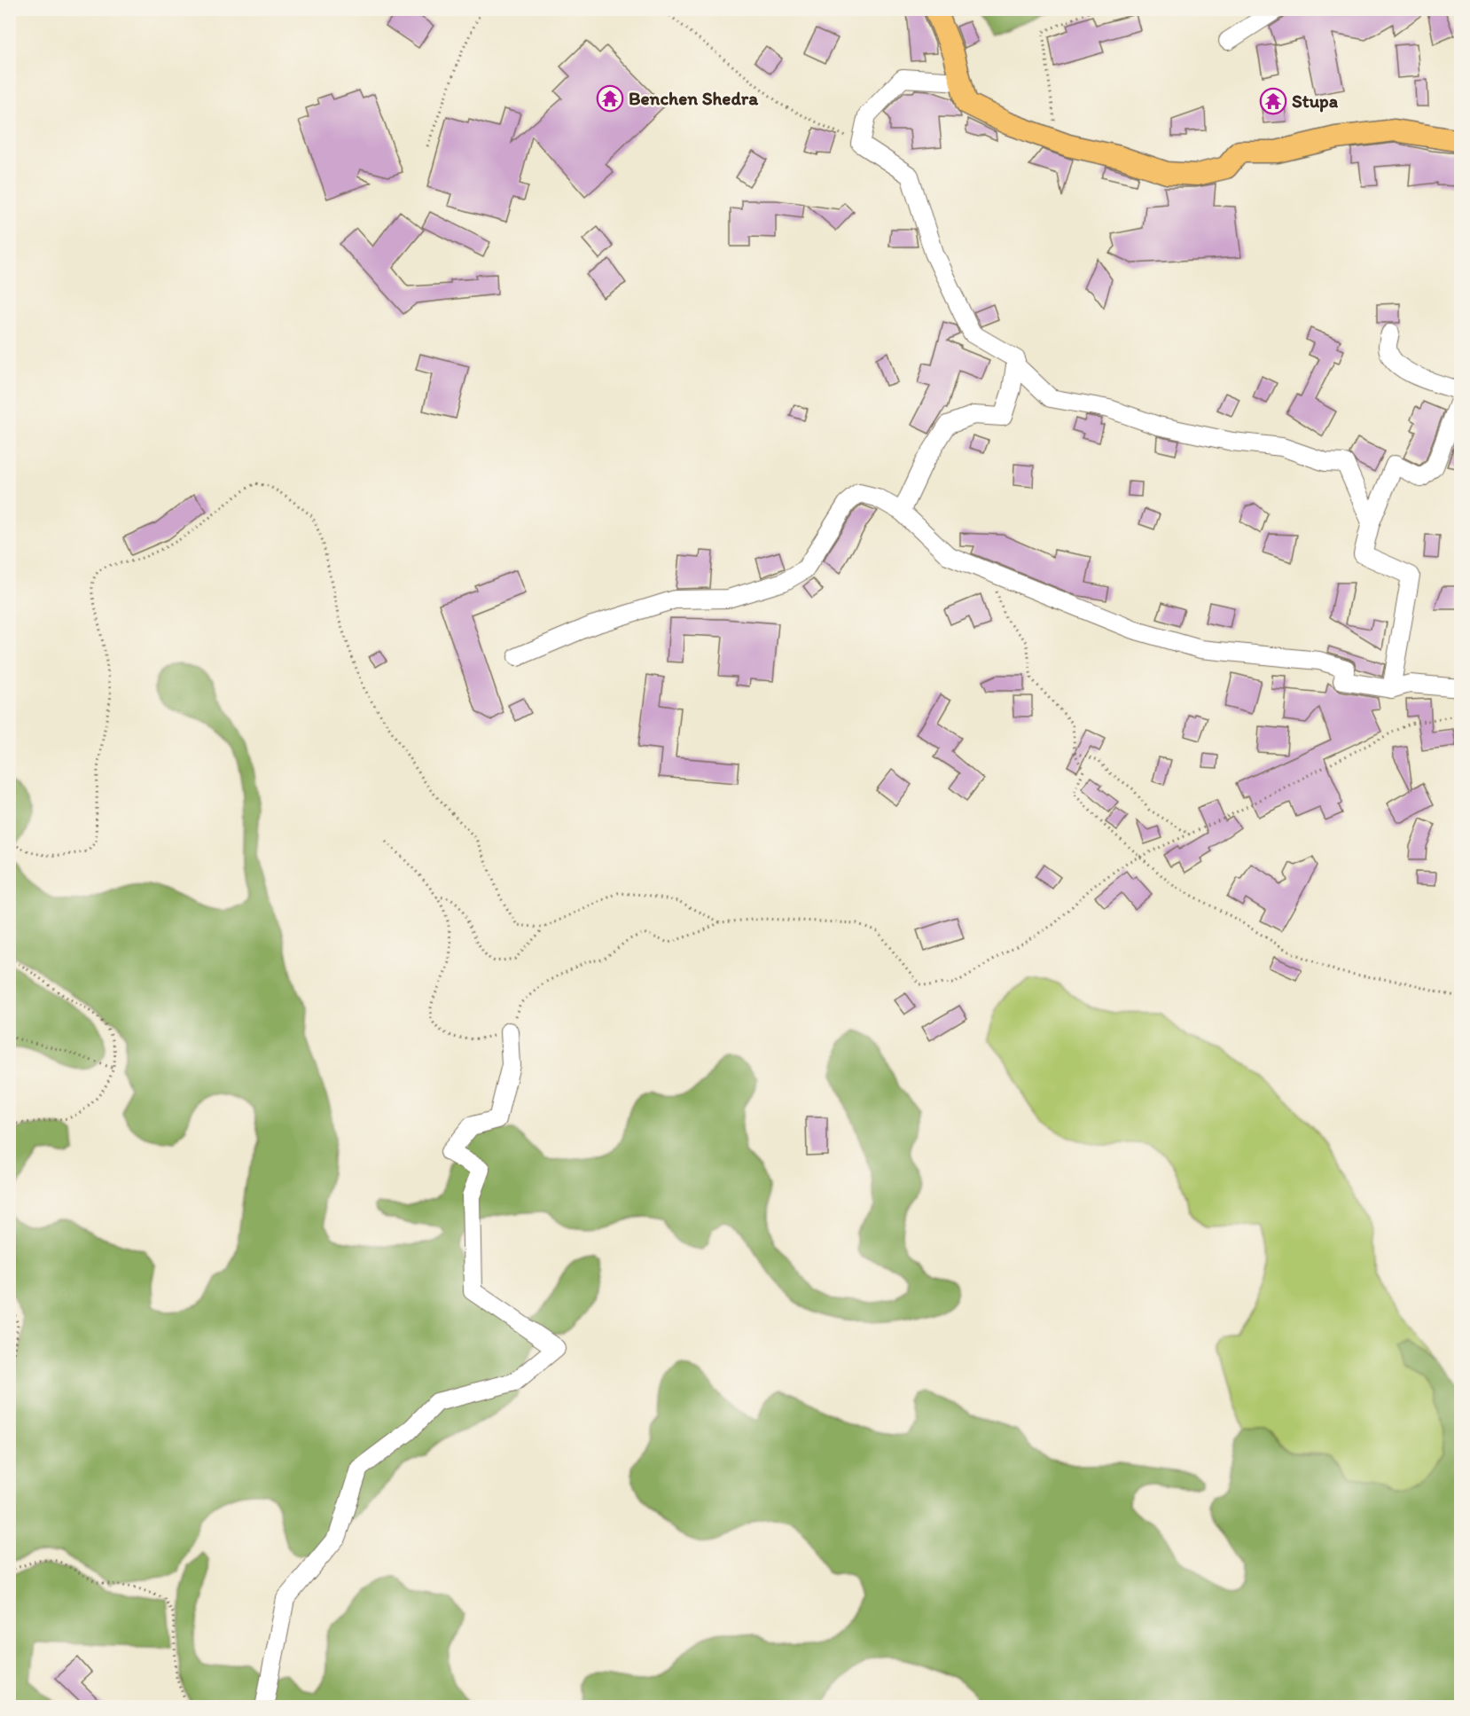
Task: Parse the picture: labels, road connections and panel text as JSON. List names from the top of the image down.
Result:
{
  "places": {
    "temple": ["Benchen Shedra", "Stupa"]
  }
}
